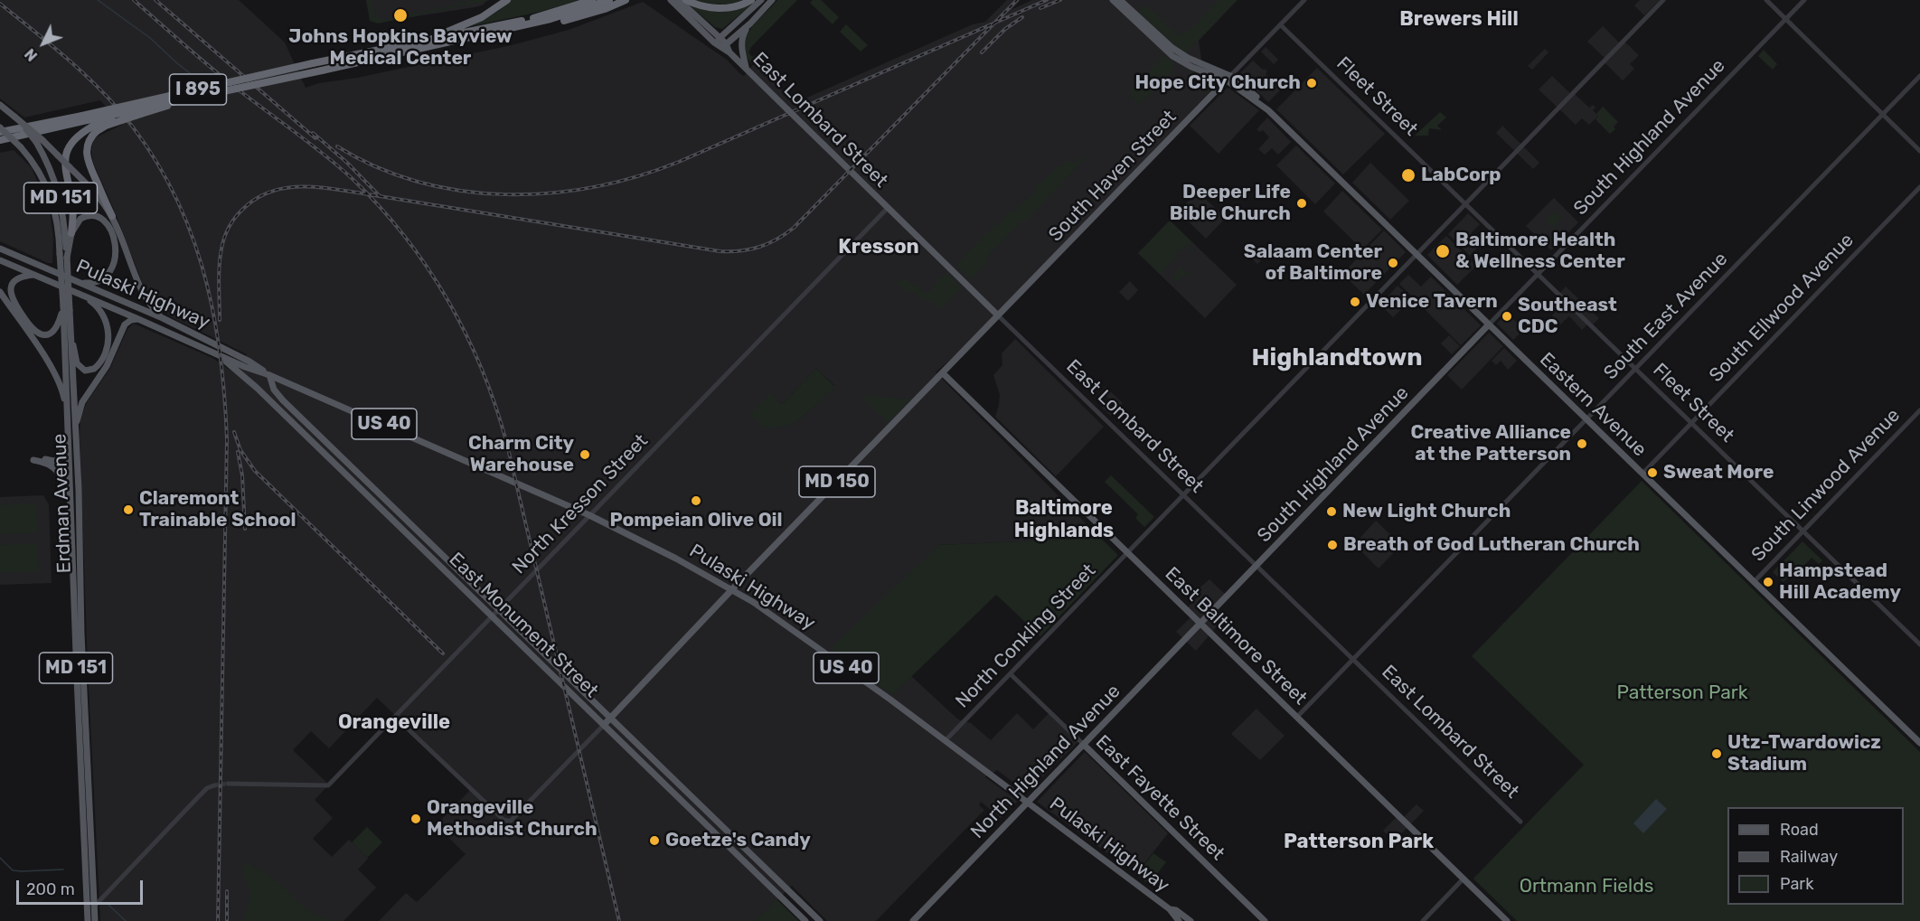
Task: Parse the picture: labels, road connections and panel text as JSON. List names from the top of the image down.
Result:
{
  "streets": {
    "highway": ["I 895"],
    "main road": [
      "East Lombard Street",
      "South Highland Avenue",
      "South Haven Street",
      "MD 151",
      "Pulaski Highway",
      "Eastern Avenue",
      "US 40",
      "MD 150",
      "Erdman Avenue",
      "East Monument Street",
      "East Baltimore Street",
      "North Highland Avenue",
      "East Fayette Street"
    ],
    "street": [
      "Fleet Street",
      "South Ellwood Avenue",
      "South East Avenue",
      "South Linwood Avenue",
      "North Kresson Street",
      "North Conkling Street"
    ]
  },
  "crossings": [
    ["Fleet Street", "South Highland Avenue"],
    ["Fleet Street", "South Haven Street"],
    ["Fleet Street", "South Ellwood Avenue"],
    ["Fleet Street", "South East Avenue"],
    ["Fleet Street", "South Linwood Avenue"],
    ["Fleet Street", "North Conkling Street"],
    ["East Lombard Street", "South Highland Avenue"],
    ["East Lombard Street", "South Haven Street"],
    ["East Lombard Street", "South East Avenue"],
    ["East Lombard Street", "North Kresson Street"],
    ["East Lombard Street", "North Conkling Street"],
    ["South Highland Avenue", "Eastern Avenue"],
    ["South Highland Avenue", "East Baltimore Street"],
    ["South Highland Avenue", "North Highland Avenue"],
    ["South Haven Street", "Eastern Avenue"],
    ["South Haven Street", "MD 150"],
    ["South Haven Street", "East Baltimore Street"],
    ["Pulaski Highway", "MD 150"],
    ["Pulaski Highway", "North Kresson Street"],
    ["Pulaski Highway", "East Monument Street"],
    ["Pulaski Highway", "North Conkling Street"],
    ["Pulaski Highway", "North Highland Avenue"],
    ["South Ellwood Avenue", "Eastern Avenue"],
    ["South East Avenue", "Eastern Avenue"],
    ["South East Avenue", "East Baltimore Street"],
    ["Eastern Avenue", "South Linwood Avenue"],
    ["Eastern Avenue", "North Conkling Street"],
    ["MD 150", "East Baltimore Street"],
    ["North Kresson Street", "East Monument Street"],
    ["North Conkling Street", "East Baltimore Street"],
    ["North Conkling Street", "East Fayette Street"],
    ["East Baltimore Street", "North Highland Avenue"],
    ["North Highland Avenue", "East Fayette Street"]
  ],
  "districts": [
    "Brewers Hill",
    "Kresson",
    "Highlandtown",
    "Baltimore Highlands",
    "Orangeville",
    "Patterson Park"
  ],
  "parks": ["Patterson Park", "Ortmann Fields"],
  "places": [
    "Johns Hopkins Bayview Medical Center",
    "Hope City Church",
    "LabCorp",
    "Deeper Life Bible Church",
    "Baltimore Health & Wellness Center",
    "Salaam Center of Baltimore",
    "Venice Tavern",
    "Southeast CDC",
    "Creative Alliance at the Patterson",
    "Charm City Warehouse",
    "Sweat More",
    "Pompeian Olive Oil",
    "Claremont Trainable School",
    "New Light Church",
    "Breath of God Lutheran Church",
    "Hampstead Hill Academy",
    "Utz-Twardowicz Stadium",
    "Orangeville Methodist Church",
    "Goetze's Candy"
  ],
  "legend": ["Road", "Railway", "Park"],
  "scale_bar": "200 m",
  "north": "bottom left"
}
